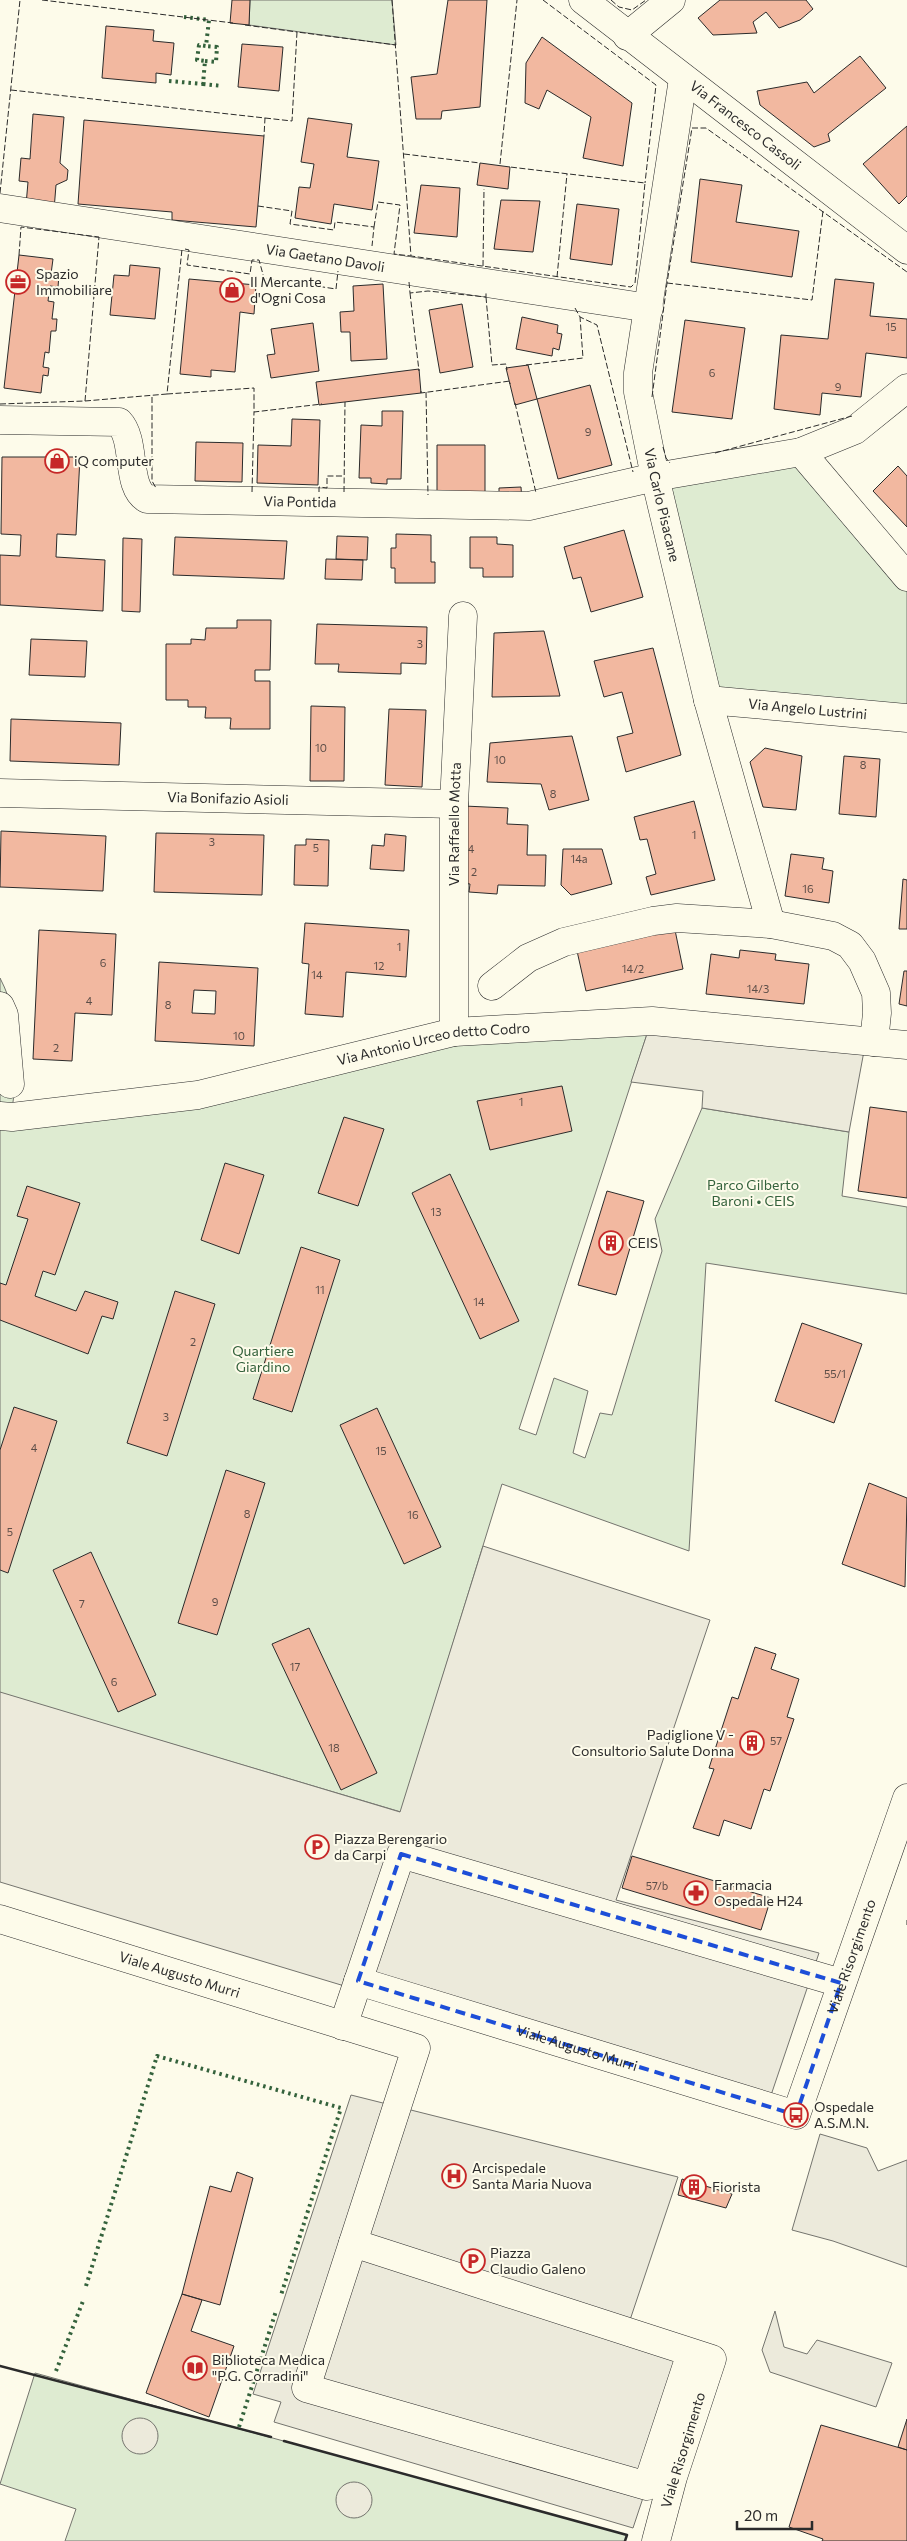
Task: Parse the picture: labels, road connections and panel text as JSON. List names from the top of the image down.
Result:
{
  "streets": {
    "street": [
      "Via Francesco Cassoli",
      "Via Gaetano Davoli",
      "Via Pontida",
      "Via Carlo Pisacane",
      "Via Angelo Lustrini",
      "Via Bonifazio Asioli",
      "Via Raffaello Motta",
      "Via Antonio Urceo detto Codro",
      "Viale Risorgimento",
      "Viale Augusto Murri"
    ]
  },
  "crossings": [
    ["Via Francesco Cassoli", "Via Carlo Pisacane"],
    ["Via Gaetano Davoli", "Via Carlo Pisacane"],
    ["Via Pontida", "Via Carlo Pisacane"],
    ["Via Carlo Pisacane", "Via Angelo Lustrini"],
    ["Via Bonifazio Asioli", "Via Raffaello Motta"],
    ["Via Raffaello Motta", "Via Antonio Urceo detto Codro"],
    ["Viale Risorgimento", "Viale Augusto Murri"]
  ],
  "parks": ["Parco Gilberto Baroni • CEIS", "Quartiere Giardino"],
  "places": {
    "office": ["Spazio Immobiliare"],
    "shop": ["Il Mercante d'Ogni Cosa", "iQ computer"],
    "building": ["CEIS", "Padiglione V - Consultorio Salute Donna", "Fiorista"],
    "parking": ["Piazza Berengario da Carpi", "Piazza Claudio Galeno"],
    "pharmacy": ["Farmacia Ospedale H24"],
    "bus stop": ["Ospedale A.S.M.N."],
    "hospital": ["Arcispedale Santa Maria Nuova"],
    "library": ["Biblioteca Medica \"P.G. Corradini\""]
  },
  "house_numbers": [
    "15",
    "6",
    "9",
    "9",
    "3",
    "10",
    "10",
    "8",
    "8",
    "1",
    "3",
    "5",
    "4",
    "14a",
    "2",
    "16",
    "1",
    "6",
    "12",
    "14/2",
    "14",
    "14/3",
    "4",
    "8",
    "10",
    "2",
    "1",
    "13",
    "11",
    "14",
    "2",
    "55/1",
    "3",
    "4",
    "15",
    "8",
    "16",
    "5",
    "9",
    "7",
    "17",
    "6",
    "57",
    "18",
    "57/b"
  ],
  "scale_bar": "20 m"
}
